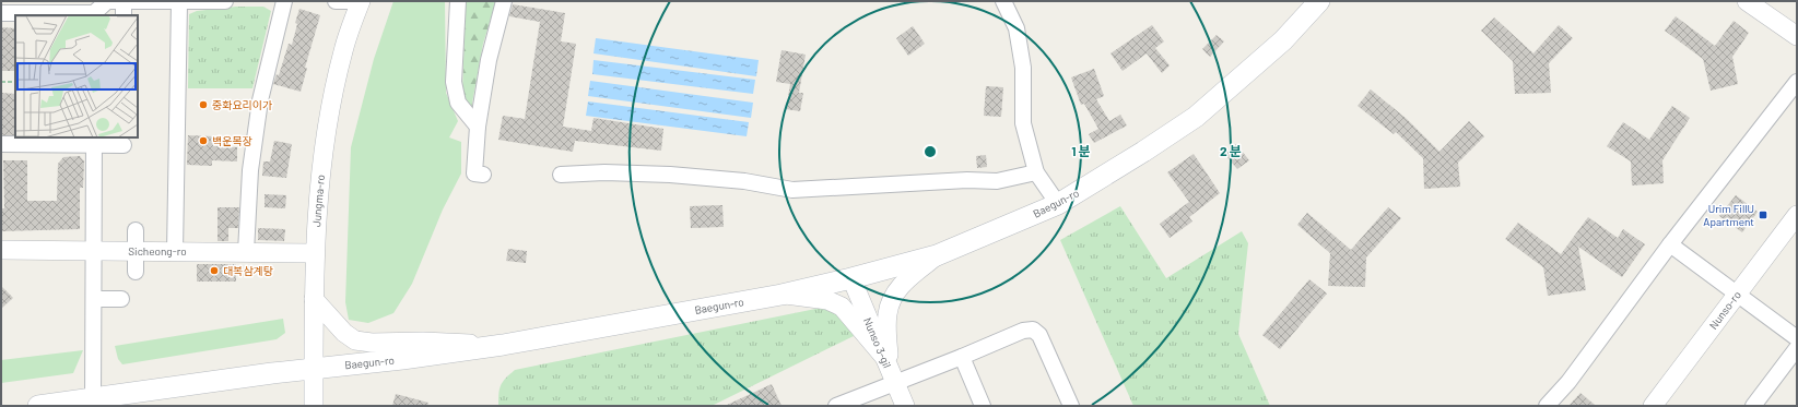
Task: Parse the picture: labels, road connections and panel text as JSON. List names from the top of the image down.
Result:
{
  "streets": {
    "main road": ["Baegun-ro"],
    "street": [
      "Jungma-ro",
      "Sicheong-ro",
      "Nunso-ro",
      "Nunso 3-gil"
    ]
  },
  "crossings": [
    ["Jungma-ro", "Baegun-ro"],
    ["Jungma-ro", "Sicheong-ro"],
    ["Baegun-ro", "Nunso 3-gil"]
  ],
  "places": {
    "other": ["중화요리이가", "백운목장", "대복삼계탕"],
    "transit": ["Urim FillU Apartment"]
  },
  "rings": ["1 분", "2 분"]
}
